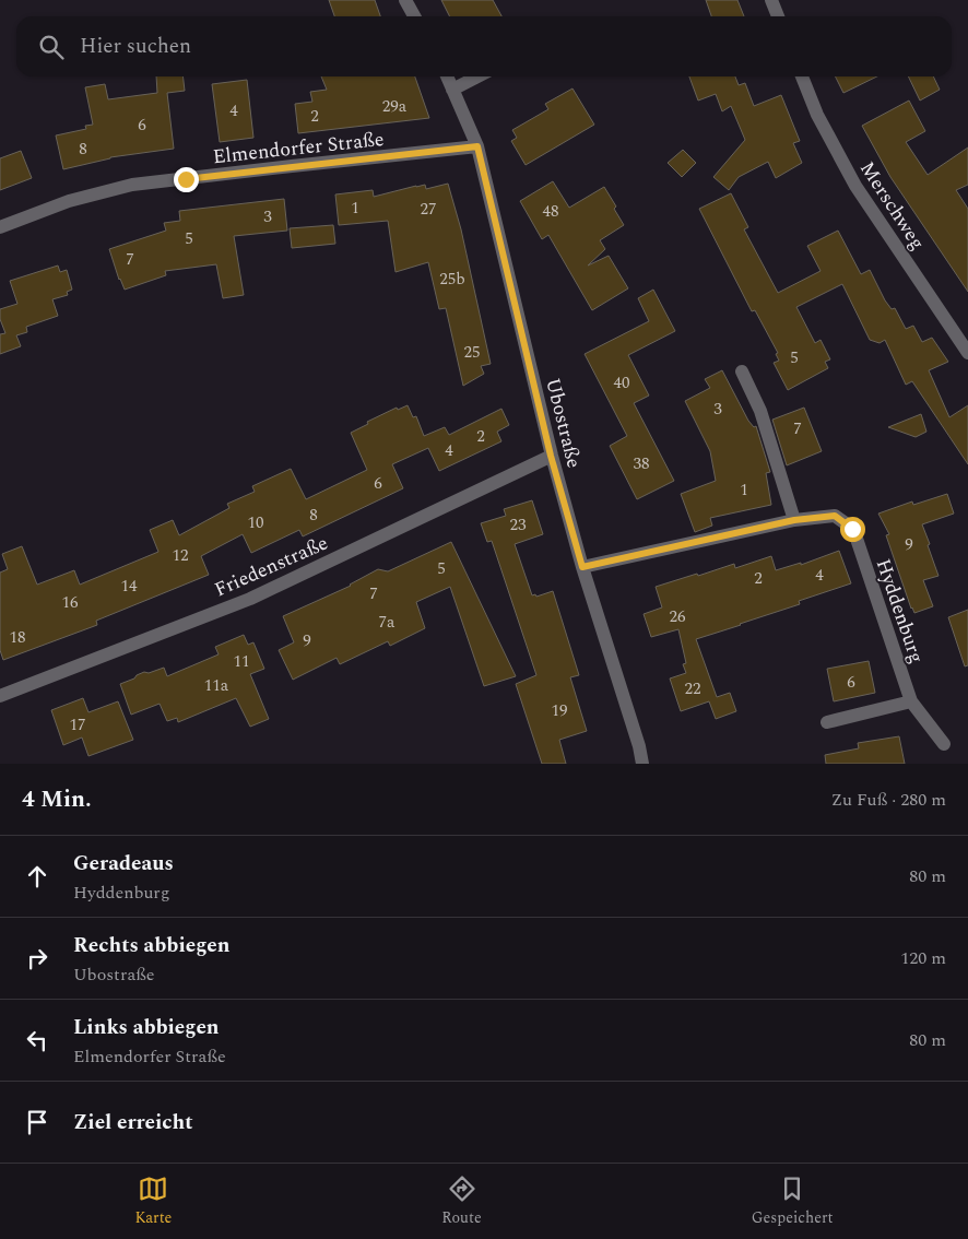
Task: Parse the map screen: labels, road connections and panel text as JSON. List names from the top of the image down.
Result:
{
  "streets": {
    "street": [
      "Elmendorfer Straße",
      "Merschweg",
      "Ubostraße",
      "Friedenstraße",
      "Hyddenburg"
    ]
  },
  "crossings": [
    ["Elmendorfer Straße", "Ubostraße"],
    ["Ubostraße", "Friedenstraße"],
    ["Ubostraße", "Hyddenburg"]
  ],
  "house_numbers": [
    "29a",
    "4",
    "2",
    "6",
    "8",
    "1",
    "27",
    "48",
    "3",
    "5",
    "7",
    "25b",
    "25",
    "5",
    "40",
    "3",
    "7",
    "2",
    "4",
    "38",
    "6",
    "1",
    "8",
    "10",
    "23",
    "9",
    "12",
    "5",
    "4",
    "2",
    "14",
    "7",
    "16",
    "26",
    "7a",
    "18",
    "9",
    "11",
    "6",
    "11a",
    "22",
    "19",
    "17"
  ],
  "page": {
    "search": "Hier suchen",
    "heading": ["4 Min.", "Zu Fuß · 280 m"],
    "list": [
      ["Geradeaus", "Hyddenburg", "80 m"],
      ["Rechts abbiegen", "Ubostraße", "120 m"],
      ["Links abbiegen", "Elmendorfer Straße", "80 m"],
      "Ziel erreicht"
    ],
    "nav": ["Karte", "Route", "Gespeichert"]
  }
}
